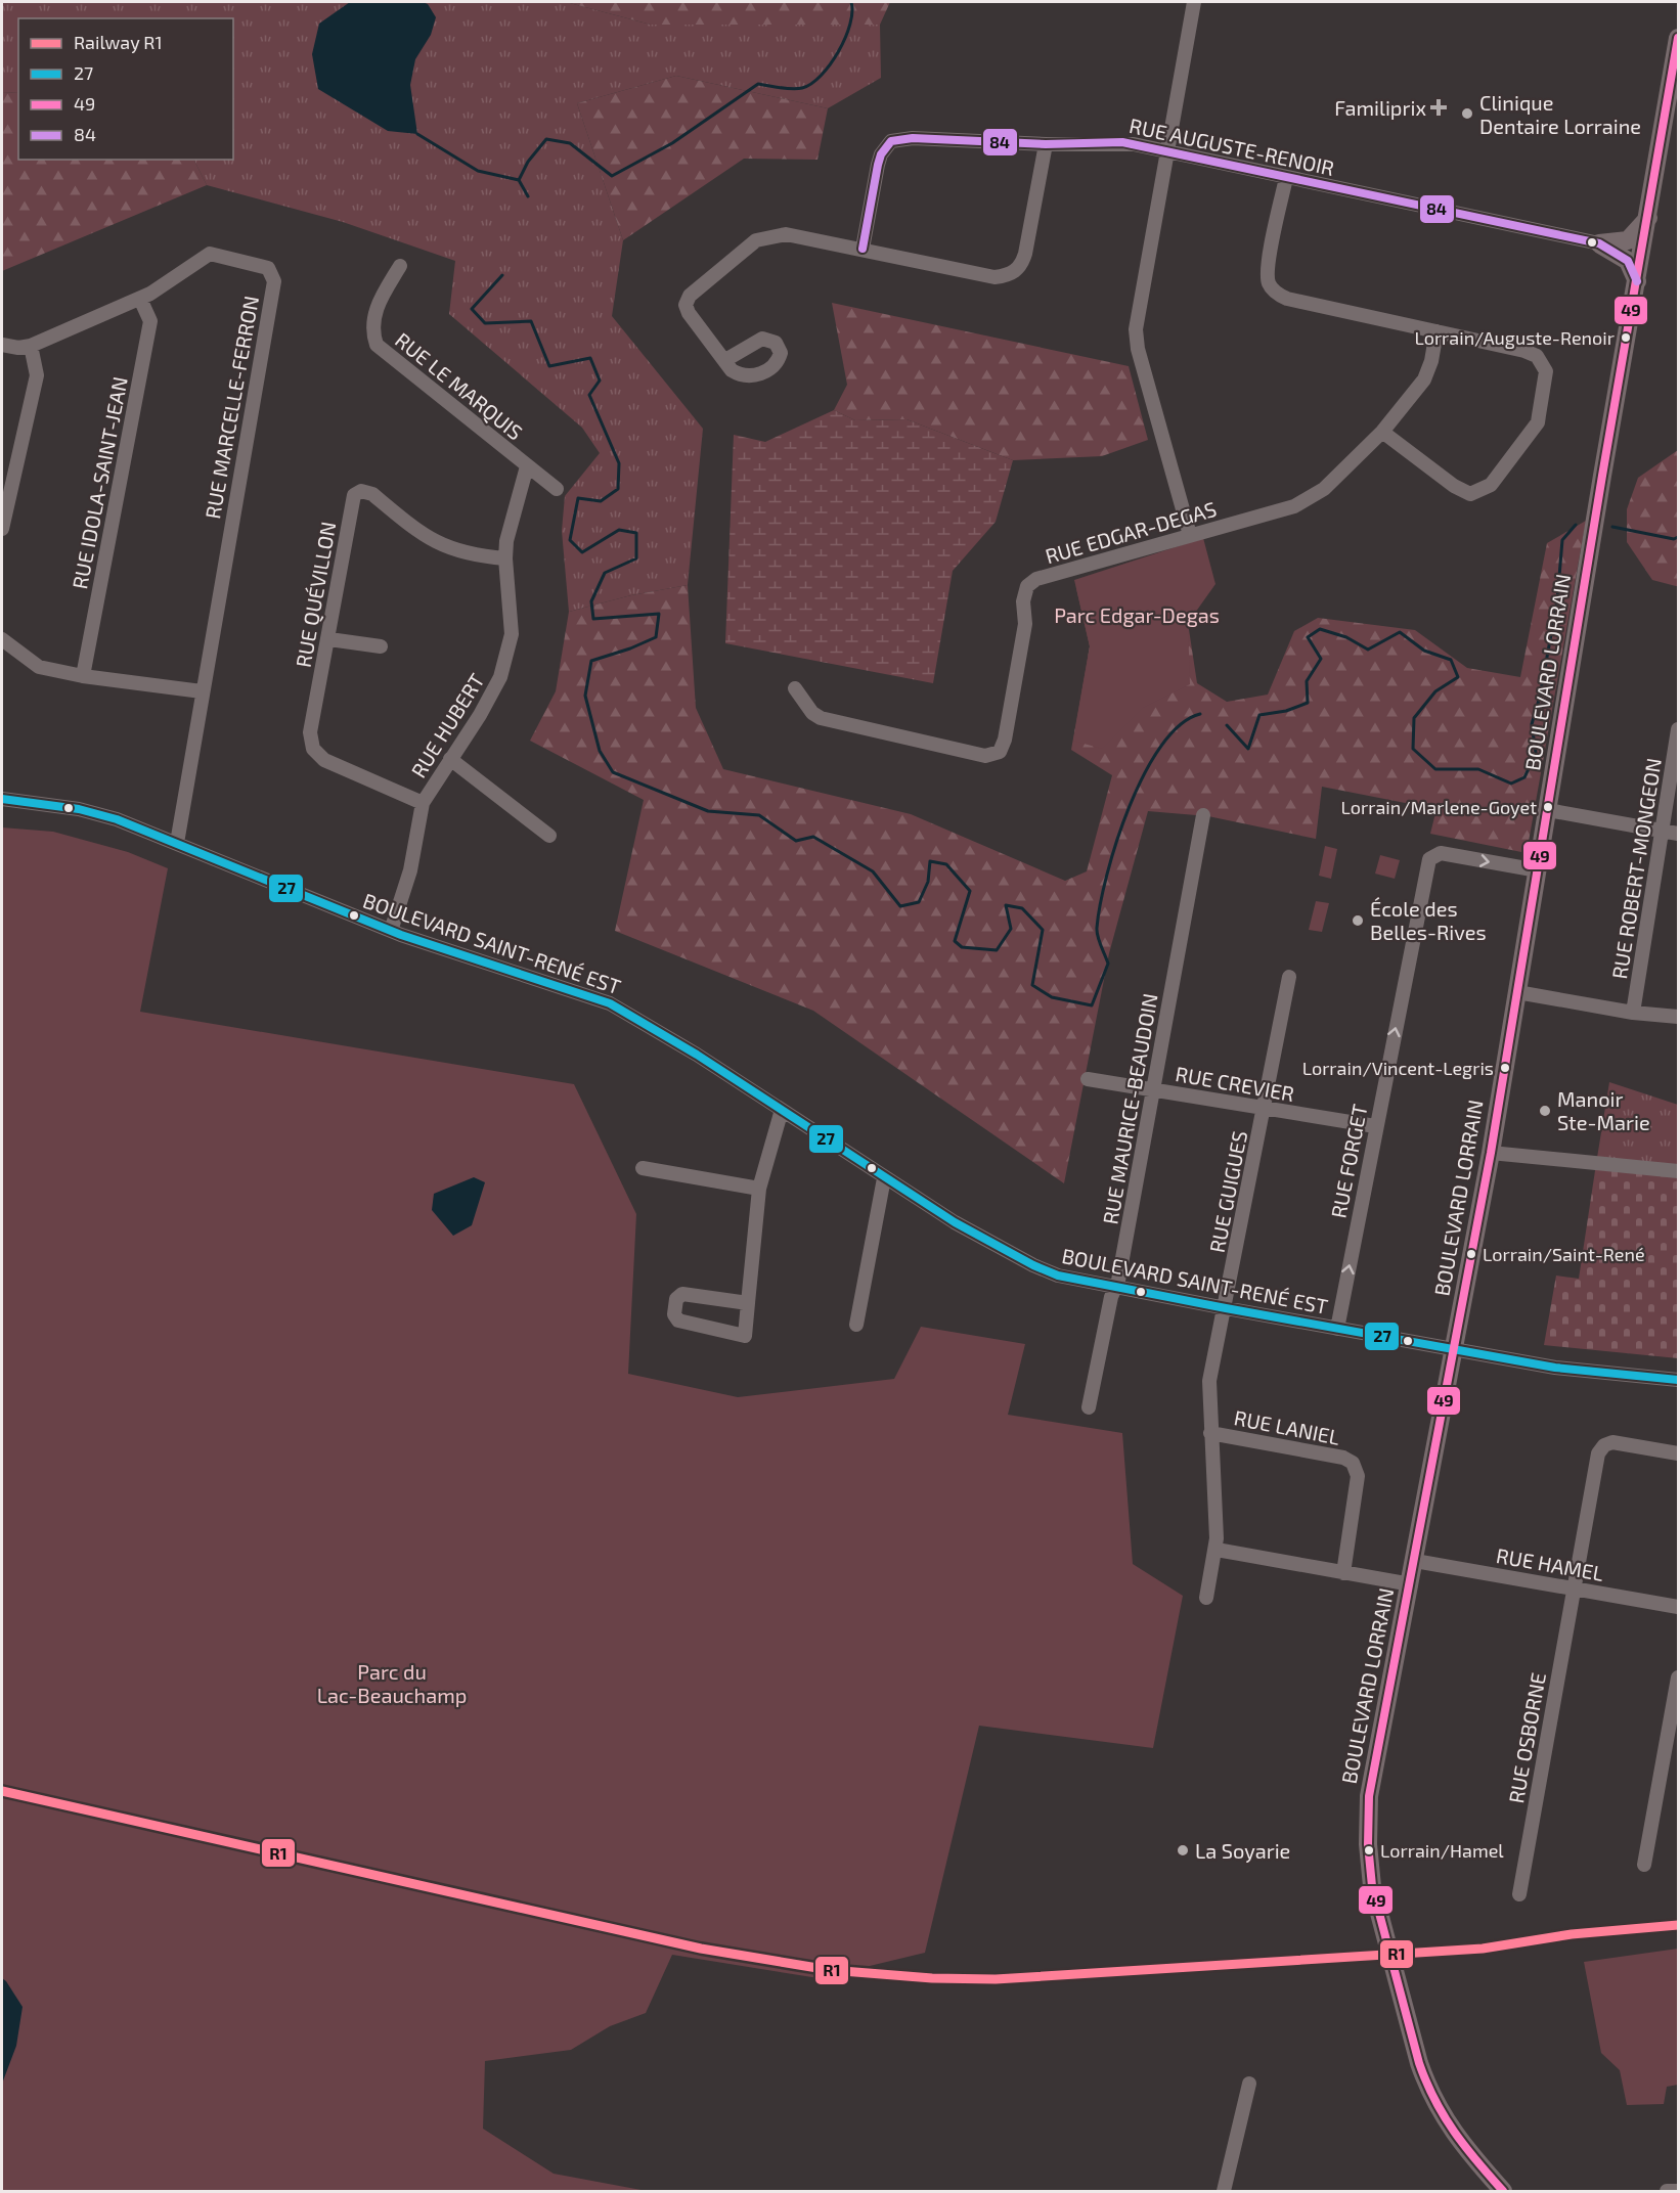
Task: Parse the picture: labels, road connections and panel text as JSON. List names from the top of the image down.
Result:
{
  "streets": {
    "main road": ["BOULEVARD LORRAIN"],
    "street": [
      "RUE AUGUSTE-RENOIR",
      "RUE LE MARQUIS",
      "RUE MARCELLE-FERRON",
      "RUE IDOLA-SAINT-JEAN",
      "RUE EDGAR-DEGAS",
      "RUE QUÉVILLON",
      "RUE HUBERT",
      "RUE ROBERT-MONGEON",
      "BOULEVARD SAINT-RENÉ EST",
      "RUE CREVIER",
      "RUE MAURICE-BEAUDOIN",
      "RUE FORGET",
      "RUE GUIGUES",
      "RUE LANIEL",
      "RUE HAMEL",
      "RUE OSBORNE"
    ]
  },
  "crossings": [
    ["RUE LE MARQUIS", "RUE HUBERT"],
    ["RUE MARCELLE-FERRON", "RUE IDOLA-SAINT-JEAN"],
    ["RUE MARCELLE-FERRON", "BOULEVARD SAINT-RENÉ EST"],
    ["RUE QUÉVILLON", "RUE HUBERT"],
    ["BOULEVARD LORRAIN", "BOULEVARD SAINT-RENÉ EST"],
    ["BOULEVARD LORRAIN", "RUE FORGET"],
    ["BOULEVARD LORRAIN", "RUE HAMEL"],
    ["RUE HUBERT", "BOULEVARD SAINT-RENÉ EST"],
    ["BOULEVARD SAINT-RENÉ EST", "RUE MAURICE-BEAUDOIN"],
    ["BOULEVARD SAINT-RENÉ EST", "RUE FORGET"],
    ["BOULEVARD SAINT-RENÉ EST", "RUE GUIGUES"],
    ["RUE CREVIER", "RUE MAURICE-BEAUDOIN"],
    ["RUE CREVIER", "RUE FORGET"],
    ["RUE CREVIER", "RUE GUIGUES"],
    ["RUE GUIGUES", "RUE LANIEL"],
    ["RUE HAMEL", "RUE OSBORNE"]
  ],
  "one_way": ["RUE FORGET"],
  "parks": ["Parc Edgar-Degas", "Parc du Lac-Beauchamp"],
  "places": {
    "health": ["Familiprix"],
    "other": [
      "Clinique Dentaire Lorraine",
      "Lorrain/Auguste-Renoir",
      "Lorrain/Marlene-Goyet",
      "École des Belles-Rives",
      "Lorrain/Vincent-Legris",
      "Manoir Ste-Marie",
      "Lorrain/Saint-René",
      "La Soyarie",
      "Lorrain/Hamel"
    ]
  },
  "lines": [
    "transit line 49",
    "transit line 84",
    "transit line 27",
    "rail line R1"
  ],
  "legend": [
    "Railway R1",
    "27",
    "49",
    "84"
  ]
}
